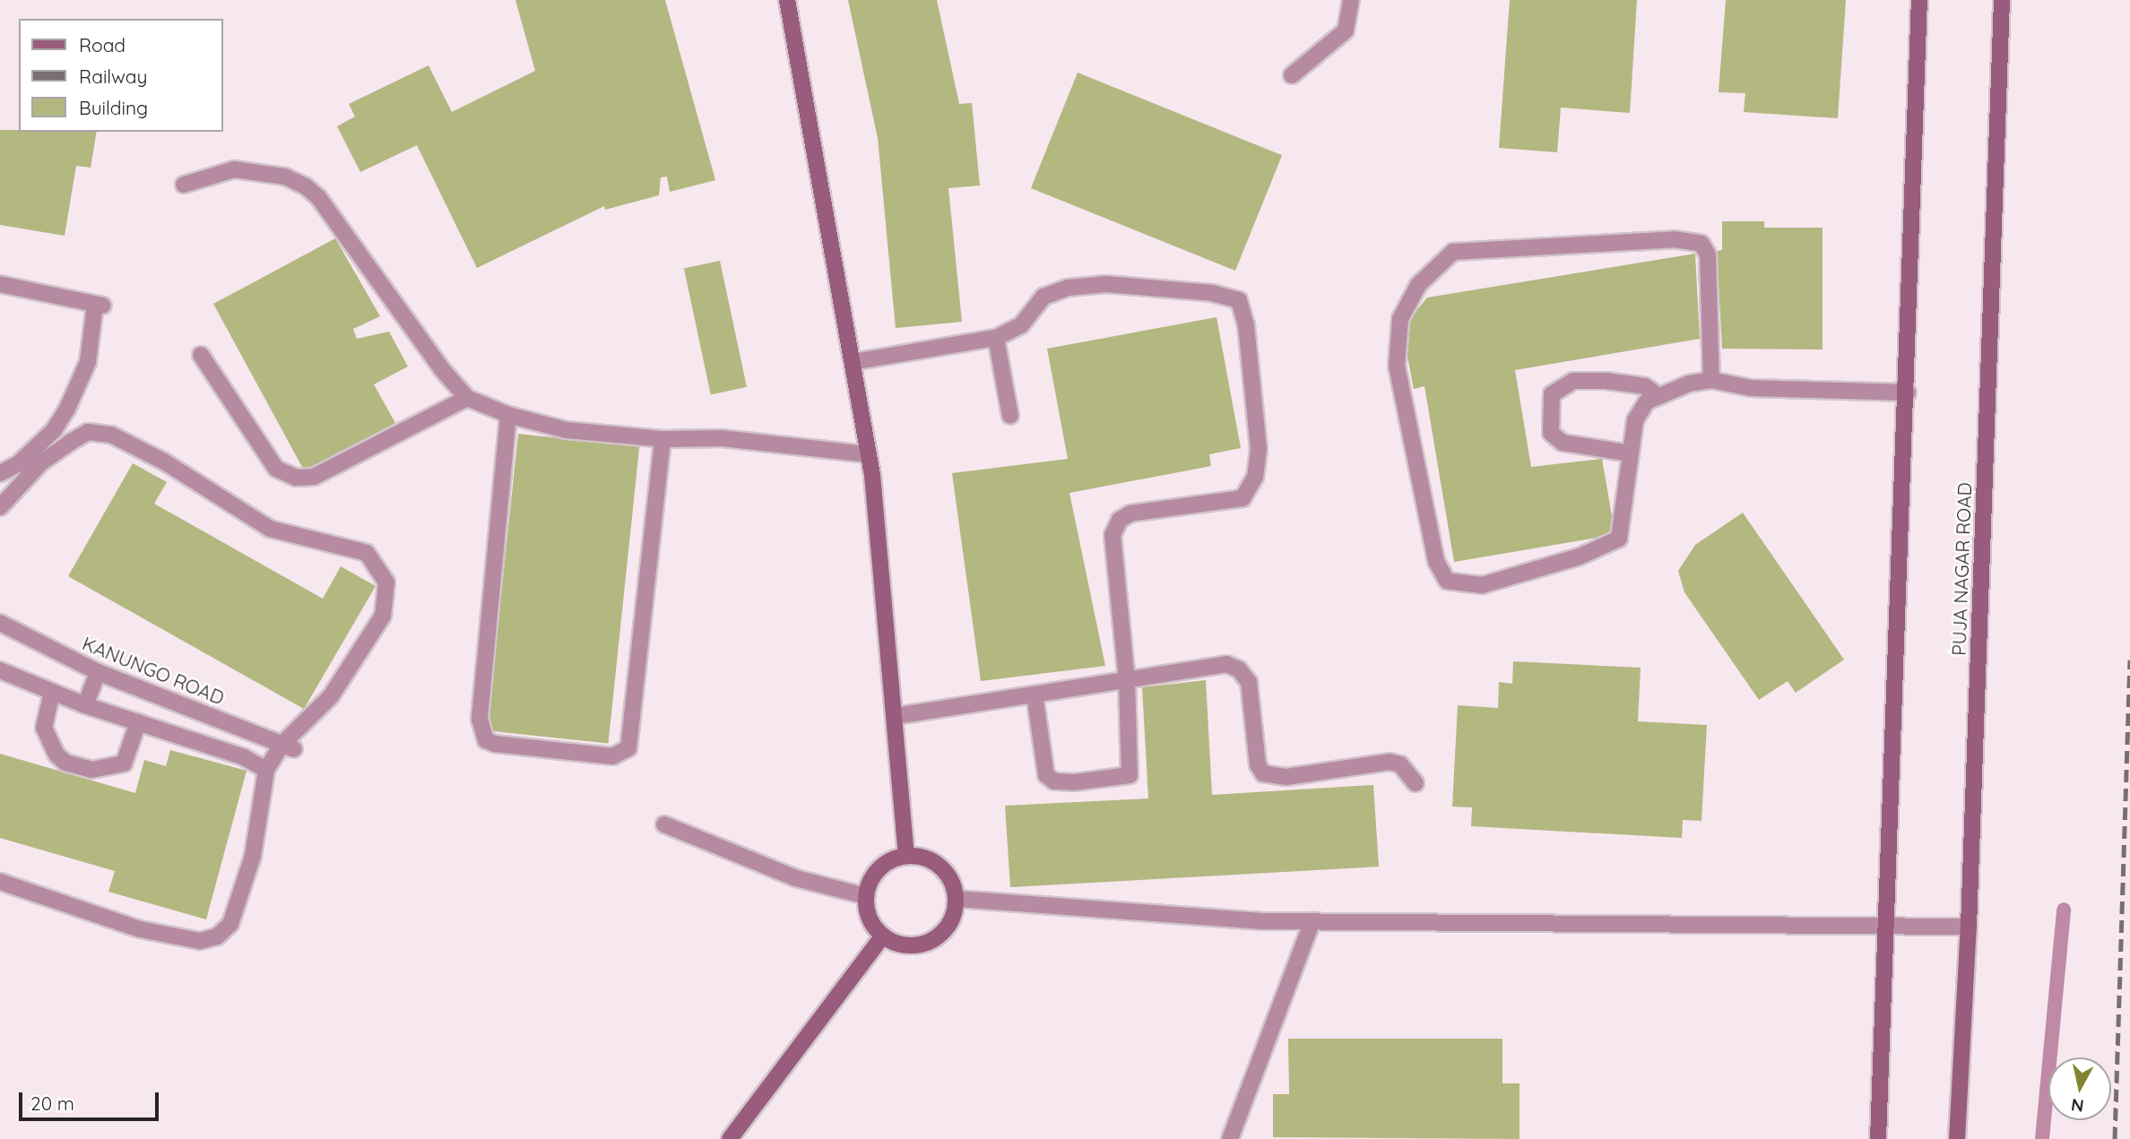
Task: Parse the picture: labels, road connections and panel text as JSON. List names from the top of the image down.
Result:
{
  "streets": {
    "street": ["PUJA NAGAR ROAD", "KANUNGO ROAD"]
  },
  "legend": ["Road", "Railway", "Building"],
  "scale_bar": "20 m",
  "north": "bottom"
}
